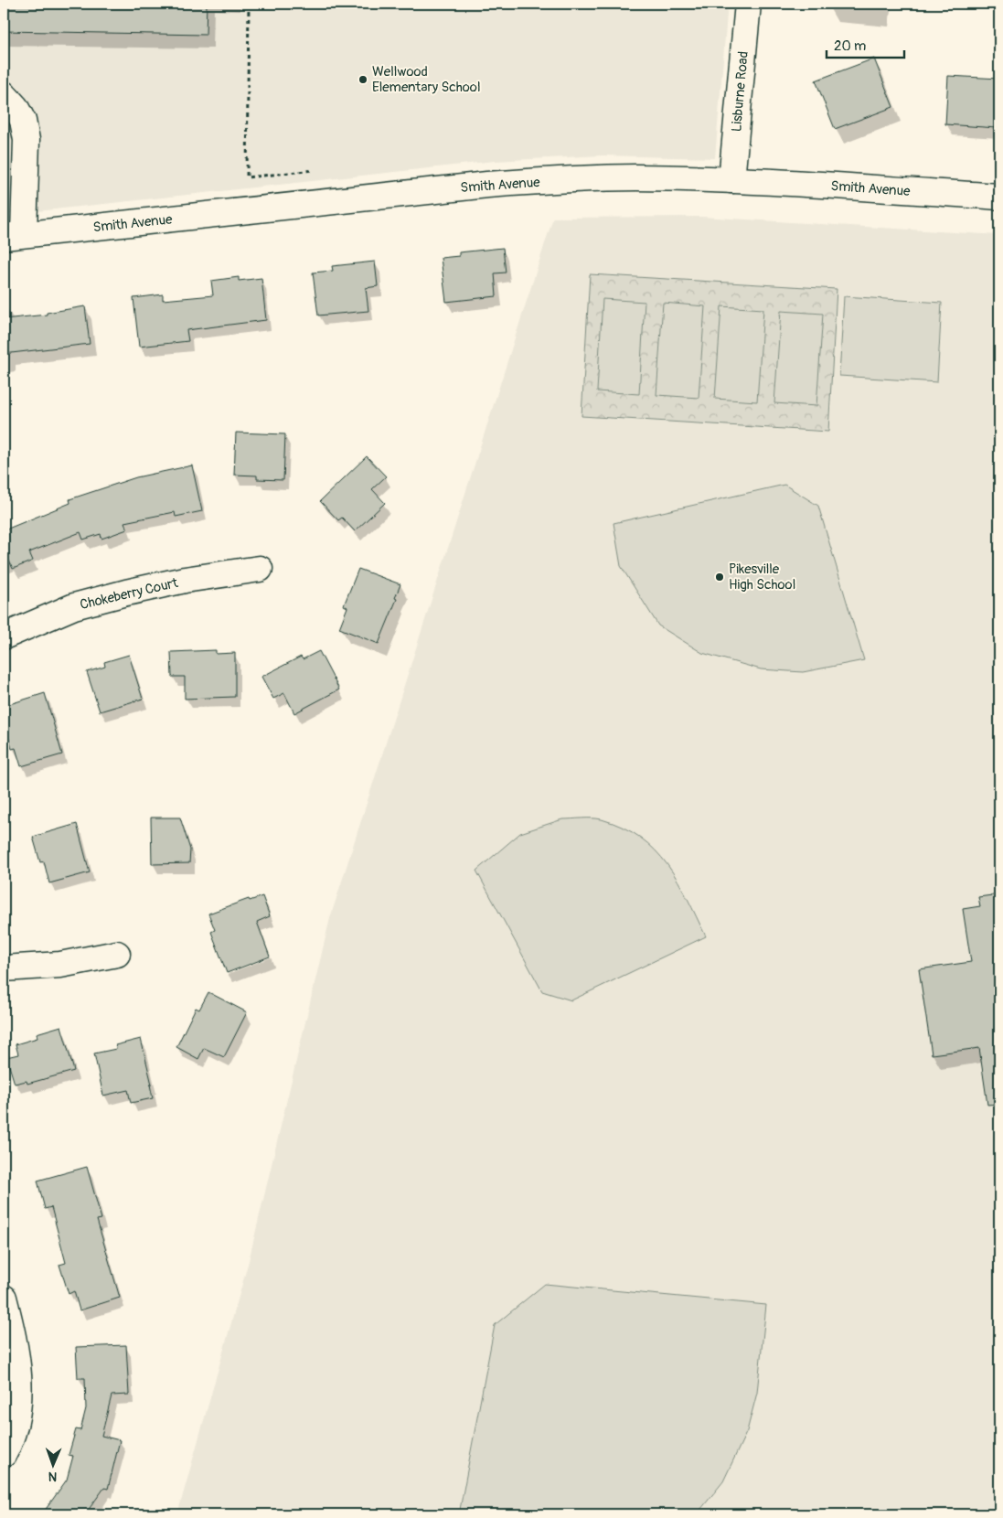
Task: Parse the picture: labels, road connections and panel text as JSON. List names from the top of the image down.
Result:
{
  "streets": {
    "main road": ["Lisburne Road", "Smith Avenue", "Chokeberry Court"]
  },
  "crossings": [
    ["Lisburne Road", "Smith Avenue"]
  ],
  "places": ["Wellwood Elementary School", "Pikesville High School"],
  "scale_bar": "20 m",
  "north": "bottom"
}
